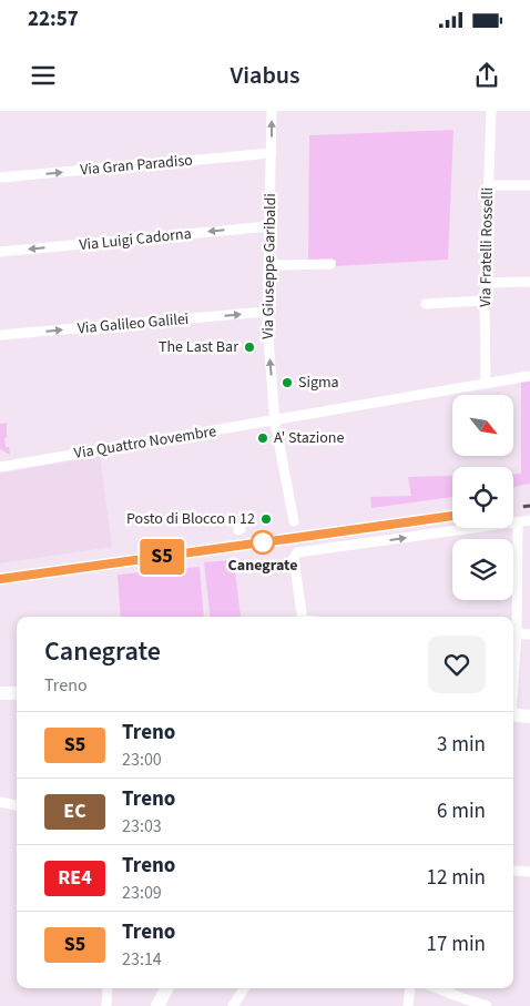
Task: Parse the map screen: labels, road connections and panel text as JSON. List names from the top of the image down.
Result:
{
  "streets": {
    "street": [
      "Via Gran Paradiso",
      "Via Luigi Cadorna",
      "Via Fratelli Rosselli",
      "Via Giuseppe Garibaldi",
      "Via Galileo Galilei",
      "Via Quattro Novembre"
    ]
  },
  "crossings": [
    ["Via Gran Paradiso", "Via Giuseppe Garibaldi"],
    ["Via Luigi Cadorna", "Via Giuseppe Garibaldi"],
    ["Via Fratelli Rosselli", "Via Quattro Novembre"],
    ["Via Giuseppe Garibaldi", "Via Galileo Galilei"],
    ["Via Giuseppe Garibaldi", "Via Quattro Novembre"]
  ],
  "one_way": [
    "Via Gran Paradiso",
    "Via Luigi Cadorna",
    "Via Giuseppe Garibaldi",
    "Via Galileo Galilei"
  ],
  "places": [
    "The Last Bar",
    "Sigma",
    "A' Stazione",
    "Posto di Blocco n 12",
    "Canegrate"
  ],
  "north": "bottom right",
  "page": {
    "status": "22:57",
    "header": "Viabus",
    "on_map": "S5",
    "heading": ["Canegrate", "Treno"],
    "list": [
      {
        "mark": "S5",
        "name": "Treno",
        "note": "23:00",
        "value": "3 min"
      },
      {
        "mark": "EC",
        "name": "Treno",
        "note": "23:03",
        "value": "6 min"
      },
      {
        "mark": "RE4",
        "name": "Treno",
        "note": "23:09",
        "value": "12 min"
      },
      {
        "mark": "S5",
        "name": "Treno",
        "note": "23:14",
        "value": "17 min"
      }
    ]
  }
}
